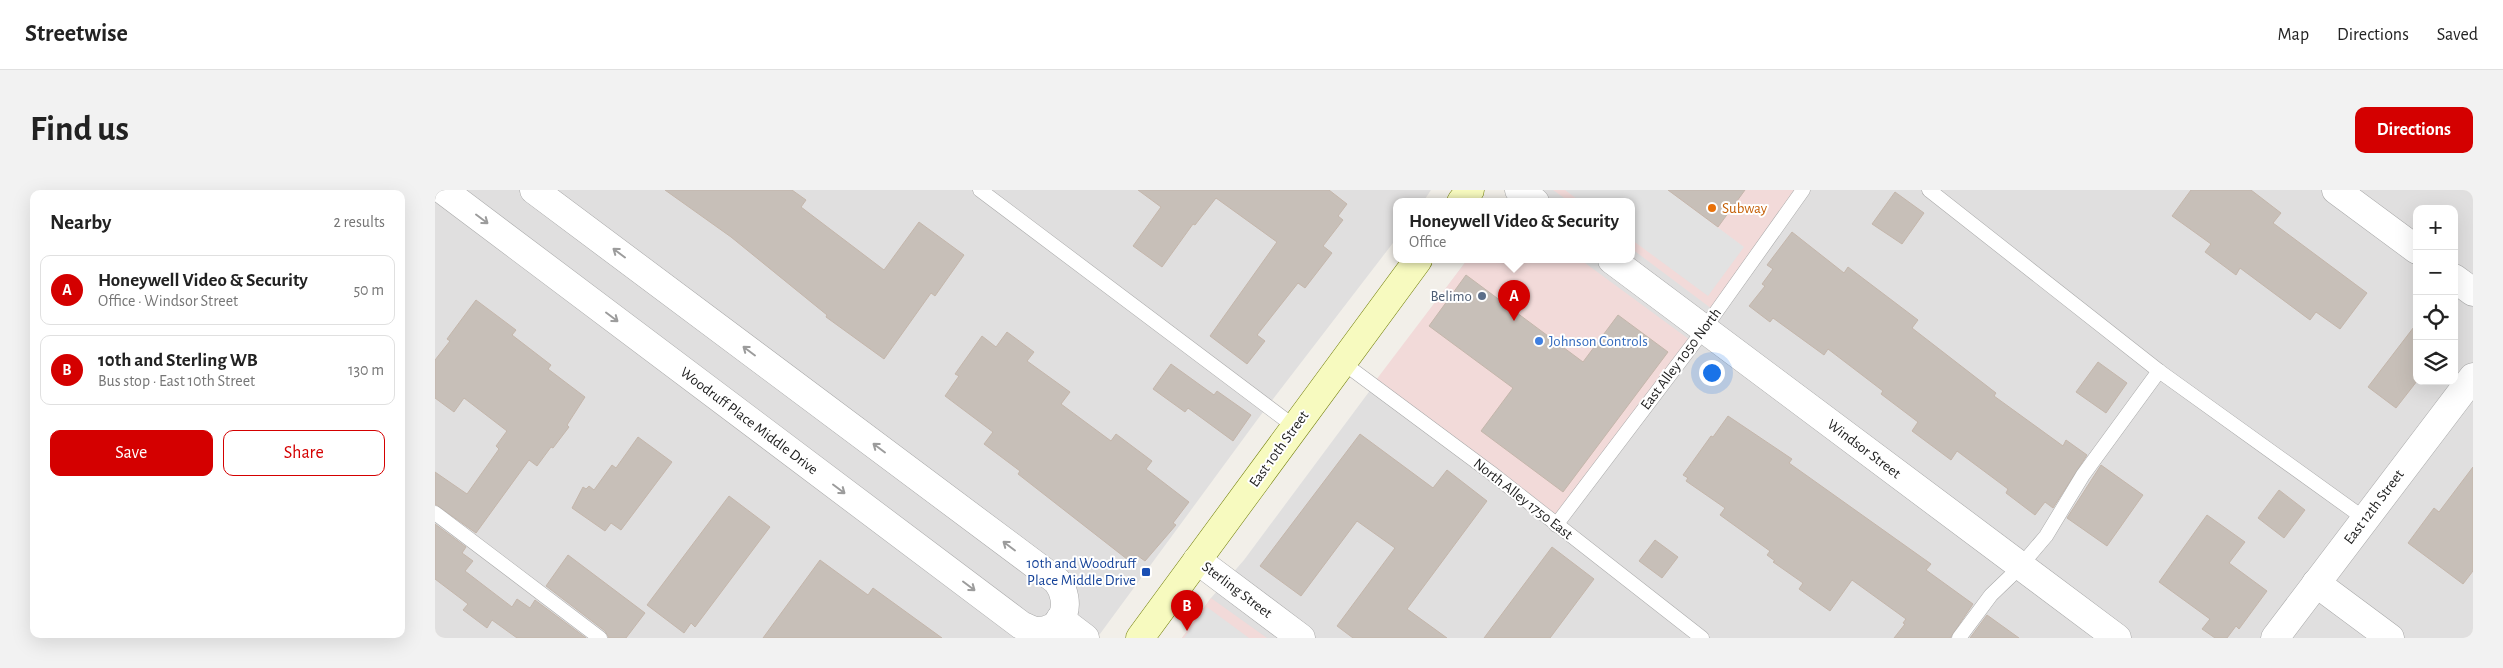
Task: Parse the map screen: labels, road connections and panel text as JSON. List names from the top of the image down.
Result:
{
  "streets": {
    "main road": ["East 10th Street"],
    "street": [
      "Woodruff Place Middle Drive",
      "Windsor Street",
      "East 12th Street",
      "Sterling Street"
    ],
    "lane": ["East Alley 1050 North", "North Alley 1750 East"]
  },
  "crossings": [
    ["East Alley 1050 North", "Windsor Street"],
    ["East Alley 1050 North", "North Alley 1750 East"],
    ["East 10th Street", "North Alley 1750 East"],
    ["East 10th Street", "Sterling Street"]
  ],
  "places": {
    "other": ["Subway", "Belimo", "Johnson Controls"],
    "transit": ["10th and Woodruff Place Middle Drive"]
  },
  "page": {
    "header": "Streetwise",
    "nav": ["Map", "Directions", "Saved"],
    "buttons": [
      "Directions",
      ["Save", "Share"]
    ],
    "title": "Find us",
    "heading": ["Nearby", "2 results"],
    "popup": ["Honeywell Video & Security", "Office"],
    "map_buttons": ["+", "−"],
    "list": [
      {
        "mark": "A",
        "name": "Honeywell Video & Security",
        "note": "Office · Windsor Street",
        "value": "50 m"
      },
      {
        "mark": "B",
        "name": "10th and Sterling WB",
        "note": "Bus stop · East 10th Street",
        "value": "130 m"
      }
    ],
    "pins": ["A", "B"]
  }
}
